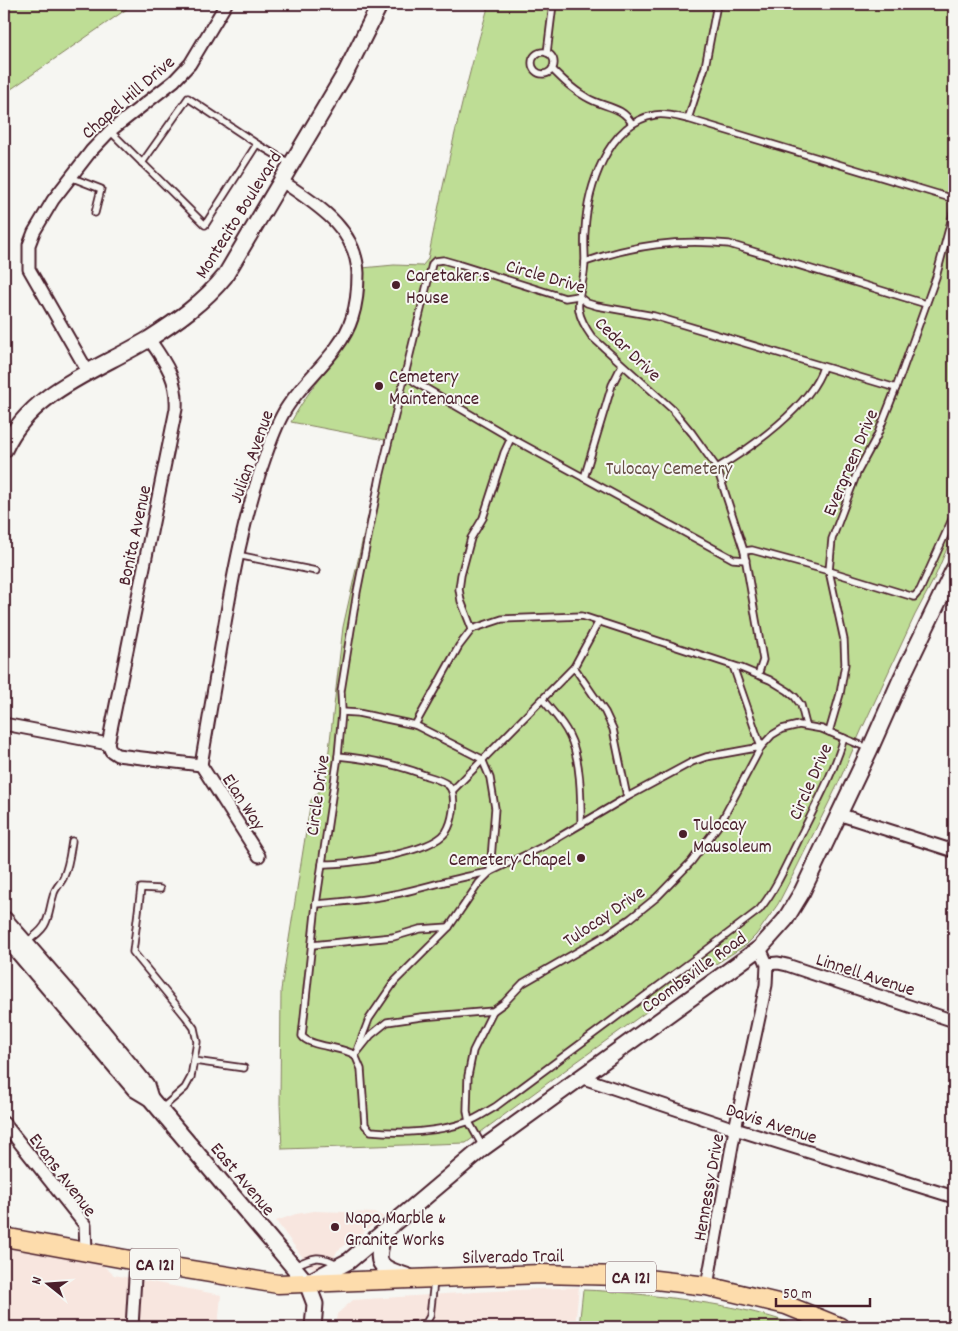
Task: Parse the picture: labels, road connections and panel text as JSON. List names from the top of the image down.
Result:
{
  "streets": {
    "main road": ["Silverado Trail", "CA 121"],
    "street": [
      "Chapel Hill Drive",
      "Montecito Boulevard",
      "Julian Avenue",
      "Bonita Avenue",
      "Elan Way",
      "Coombsville Road",
      "Linnell Avenue",
      "Davis Avenue",
      "Evans Avenue",
      "East Avenue",
      "Hennessy Drive"
    ],
    "lane": [
      "Circle Drive",
      "Cedar Drive",
      "Evergreen Drive",
      "Tulocay Drive"
    ]
  },
  "crossings": [
    ["Chapel Hill Drive", "Montecito Boulevard"],
    ["Montecito Boulevard", "Julian Avenue"],
    ["Montecito Boulevard", "Bonita Avenue"],
    ["Circle Drive", "Cedar Drive"],
    ["Circle Drive", "Evergreen Drive"],
    ["Circle Drive", "Tulocay Drive"],
    ["Julian Avenue", "Elan Way"],
    ["Evergreen Drive", "Tulocay Drive"],
    ["Tulocay Drive", "Coombsville Road"],
    ["Coombsville Road", "Davis Avenue"],
    ["Coombsville Road", "East Avenue"],
    ["Coombsville Road", "Hennessy Drive"],
    ["Coombsville Road", "Silverado Trail"],
    ["Linnell Avenue", "Hennessy Drive"],
    ["Davis Avenue", "Hennessy Drive"],
    ["Evans Avenue", "Silverado Trail"],
    ["East Avenue", "Silverado Trail"],
    ["Hennessy Drive", "Silverado Trail"]
  ],
  "parks": ["Tulocay Cemetery"],
  "places": [
    "Caretaker.s House",
    "Cemetery Maintenance",
    "Tulocay Mausoleum",
    "Cemetery Chapel",
    "Napa Marble & Granite Works"
  ],
  "scale_bar": "50 m",
  "north": "left"
}
